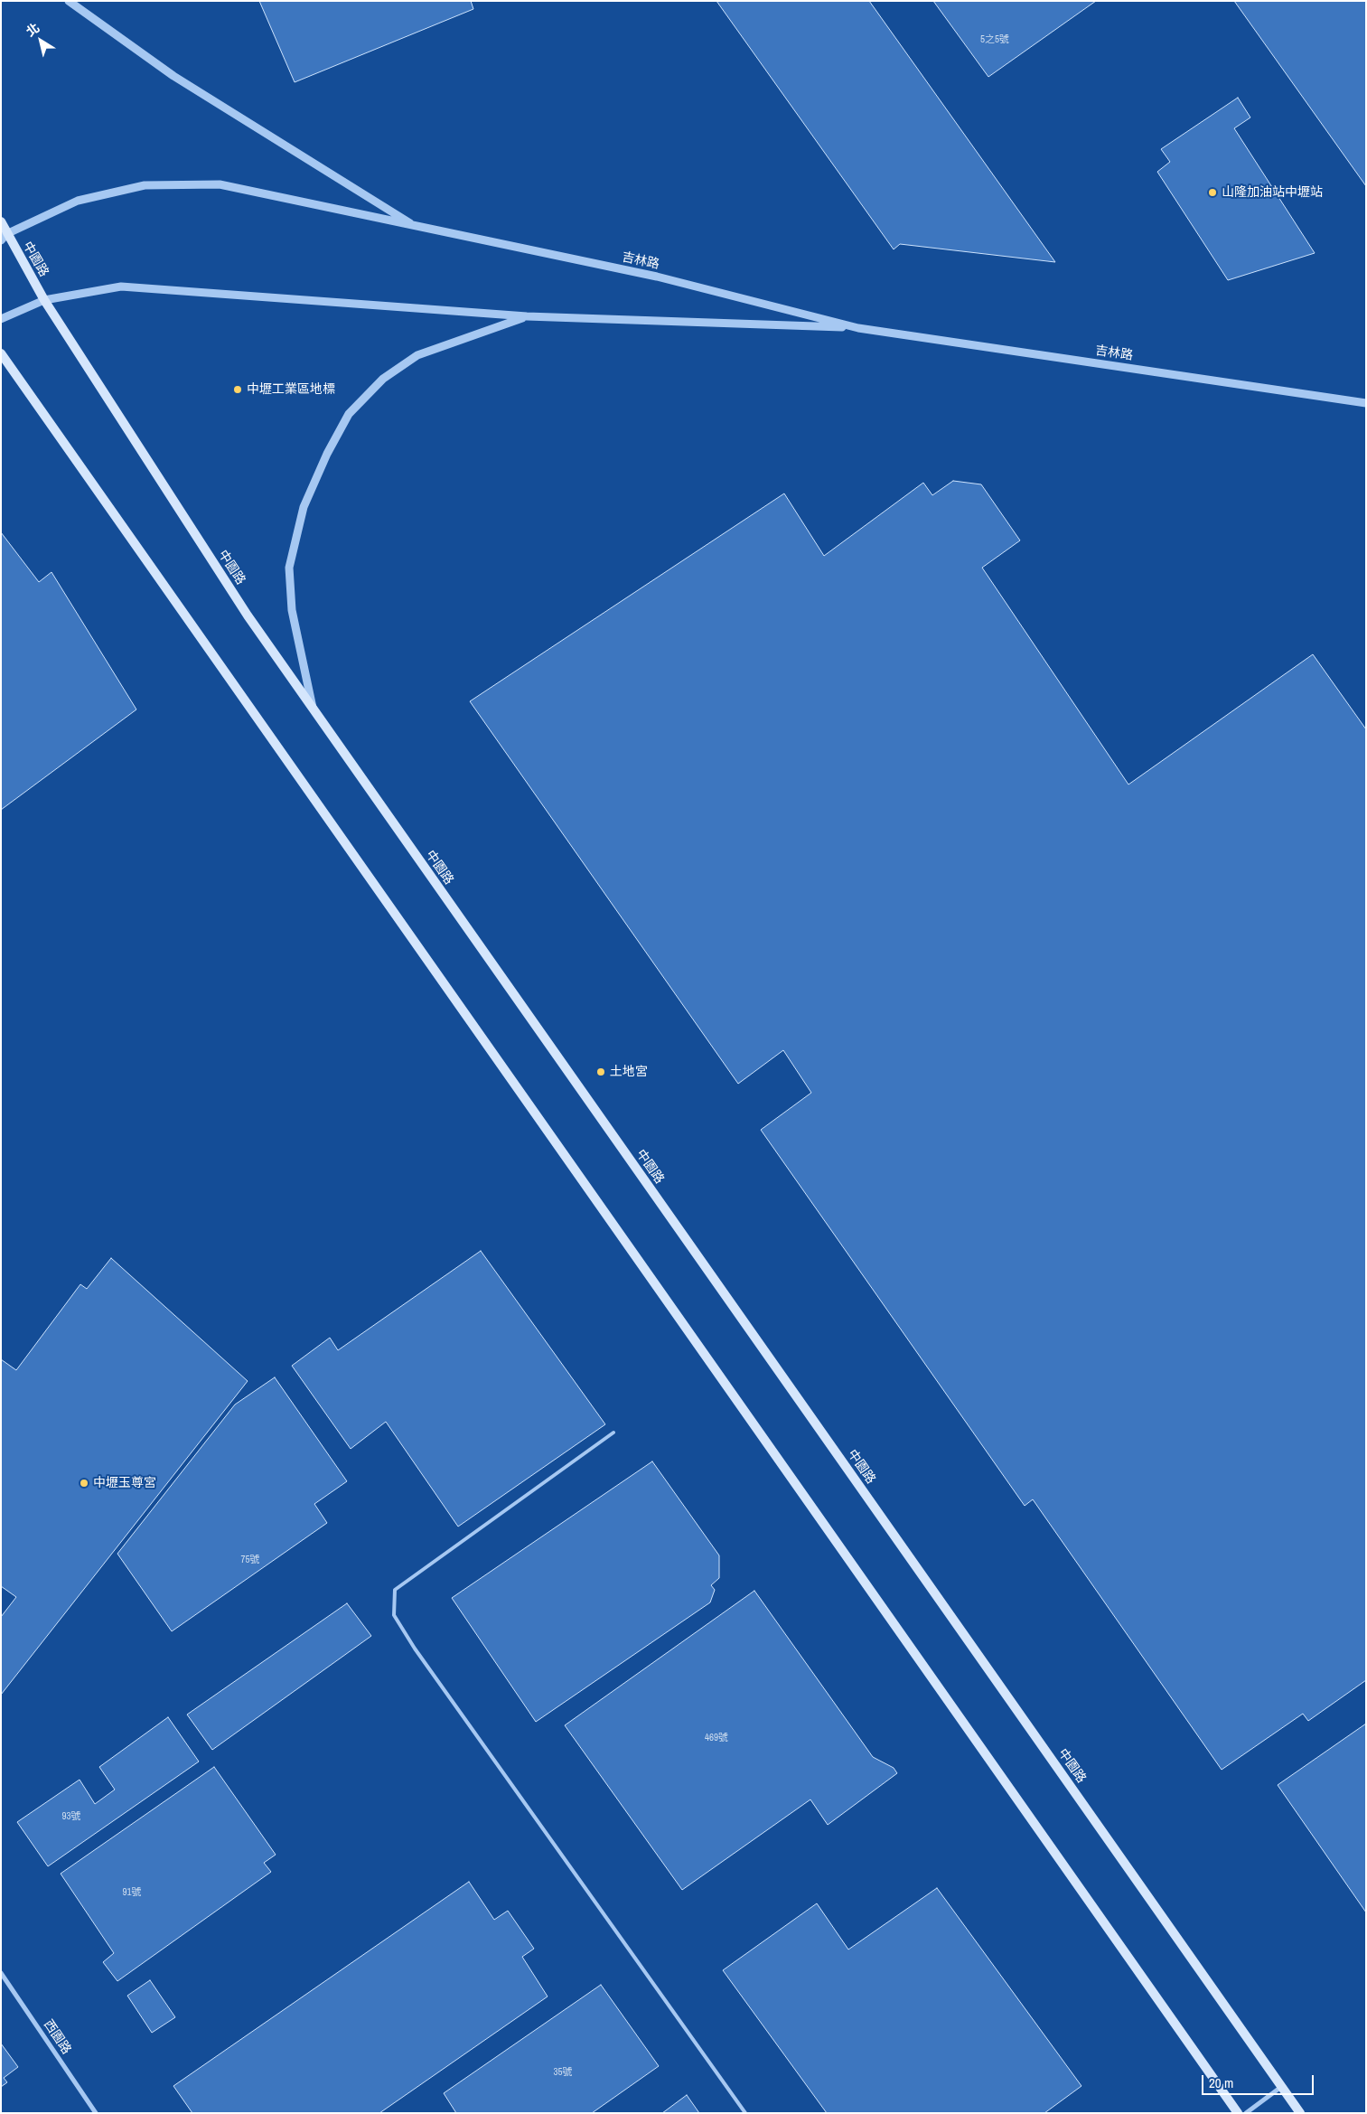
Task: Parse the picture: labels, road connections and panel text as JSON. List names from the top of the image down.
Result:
{
  "streets": {
    "main road": ["中園路"],
    "street": ["吉林路", "西園路"]
  },
  "crossings": [
    ["中園路", "吉林路"]
  ],
  "places": [
    "山隆加油站中壢站",
    "中壢工業區地標",
    "土地宮",
    "中壢玉尊宮"
  ],
  "house_numbers": [
    "5之5號",
    "75號",
    "469號",
    "93號",
    "91號",
    "35號"
  ],
  "scale_bar": "20 m",
  "north": "top left"
}
